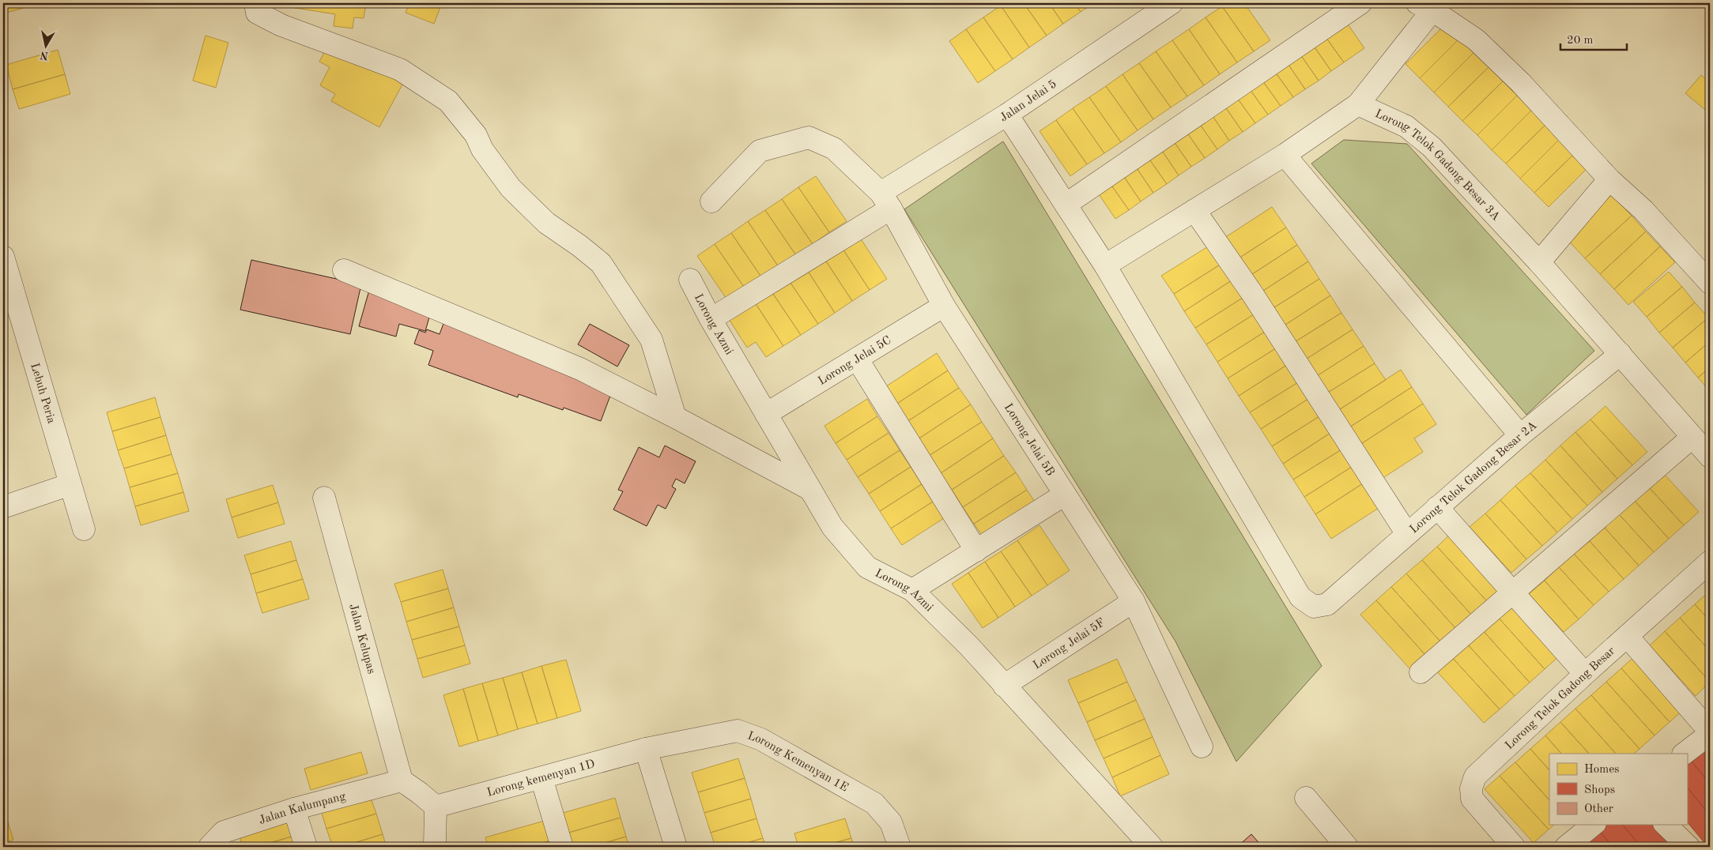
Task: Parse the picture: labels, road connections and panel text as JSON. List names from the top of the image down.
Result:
{
  "streets": {
    "street": [
      "Jalan Jelai 5",
      "Lorong Telok Gadong Besar 3A",
      "Lorong Azmi",
      "Lorong Jelai 5C",
      "Lebuh Peria",
      "Lorong Jelai 5B",
      "Lorong Telok Gadong Besar 2A",
      "Jalan Kelupas",
      "Lorong Jelai 5F",
      "Lorong Telok Gadong Besar",
      "Lorong Kemenyan 1E",
      "Lorong kemenyan 1D",
      "Jalan Kalumpang"
    ]
  },
  "crossings": [
    ["Jalan Jelai 5", "Lorong Azmi"],
    ["Jalan Jelai 5", "Lorong Jelai 5B"],
    ["Lorong Telok Gadong Besar 3A", "Lorong Telok Gadong Besar 2A"],
    ["Lorong Azmi", "Lorong Jelai 5C"],
    ["Lorong Azmi", "Lorong Jelai 5F"],
    ["Lorong Jelai 5C", "Lorong Jelai 5B"],
    ["Lorong Jelai 5B", "Lorong Jelai 5F"],
    ["Jalan Kelupas", "Jalan Kalumpang"],
    ["Lorong Kemenyan 1E", "Lorong kemenyan 1D"]
  ],
  "legend": ["Homes", "Shops", "Other"],
  "scale_bar": "20 m",
  "north": "bottom"
}
